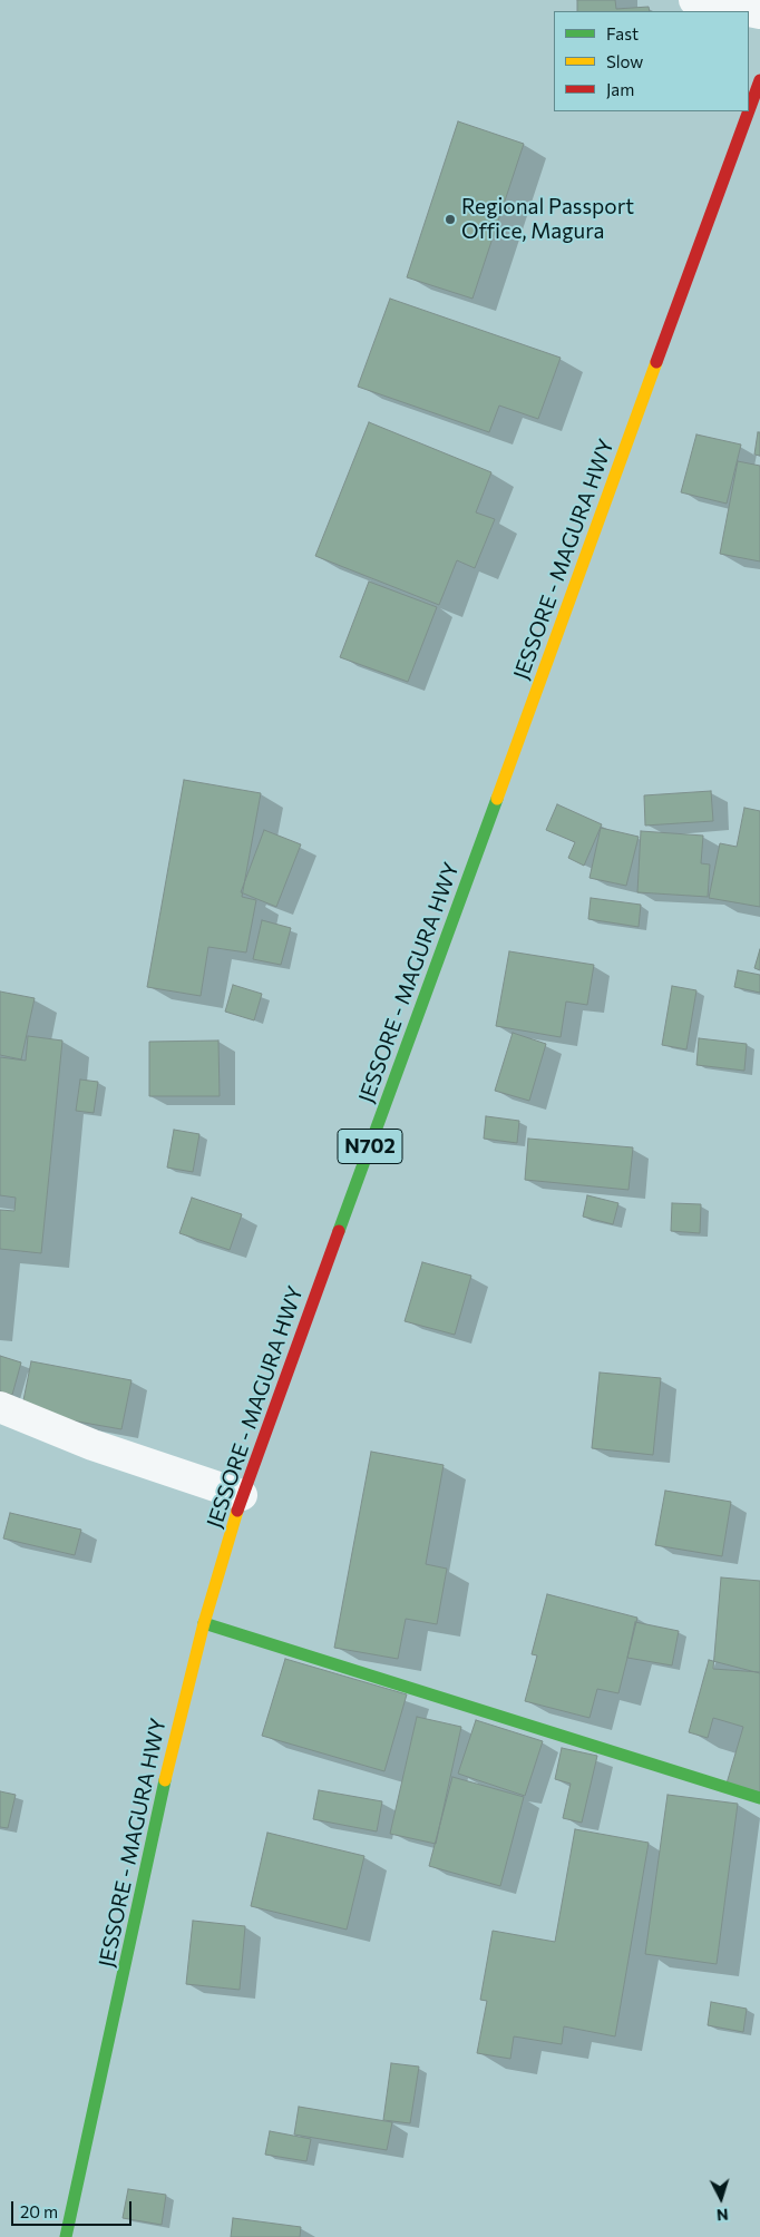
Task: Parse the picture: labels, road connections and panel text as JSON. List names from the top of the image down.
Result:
{
  "streets": {
    "main road": ["JESSORE - MAGURA HWY", "N702"]
  },
  "places": ["Regional Passport Office, Magura"],
  "legend": ["Fast", "Slow", "Jam"],
  "scale_bar": "20 m",
  "north": "bottom"
}
